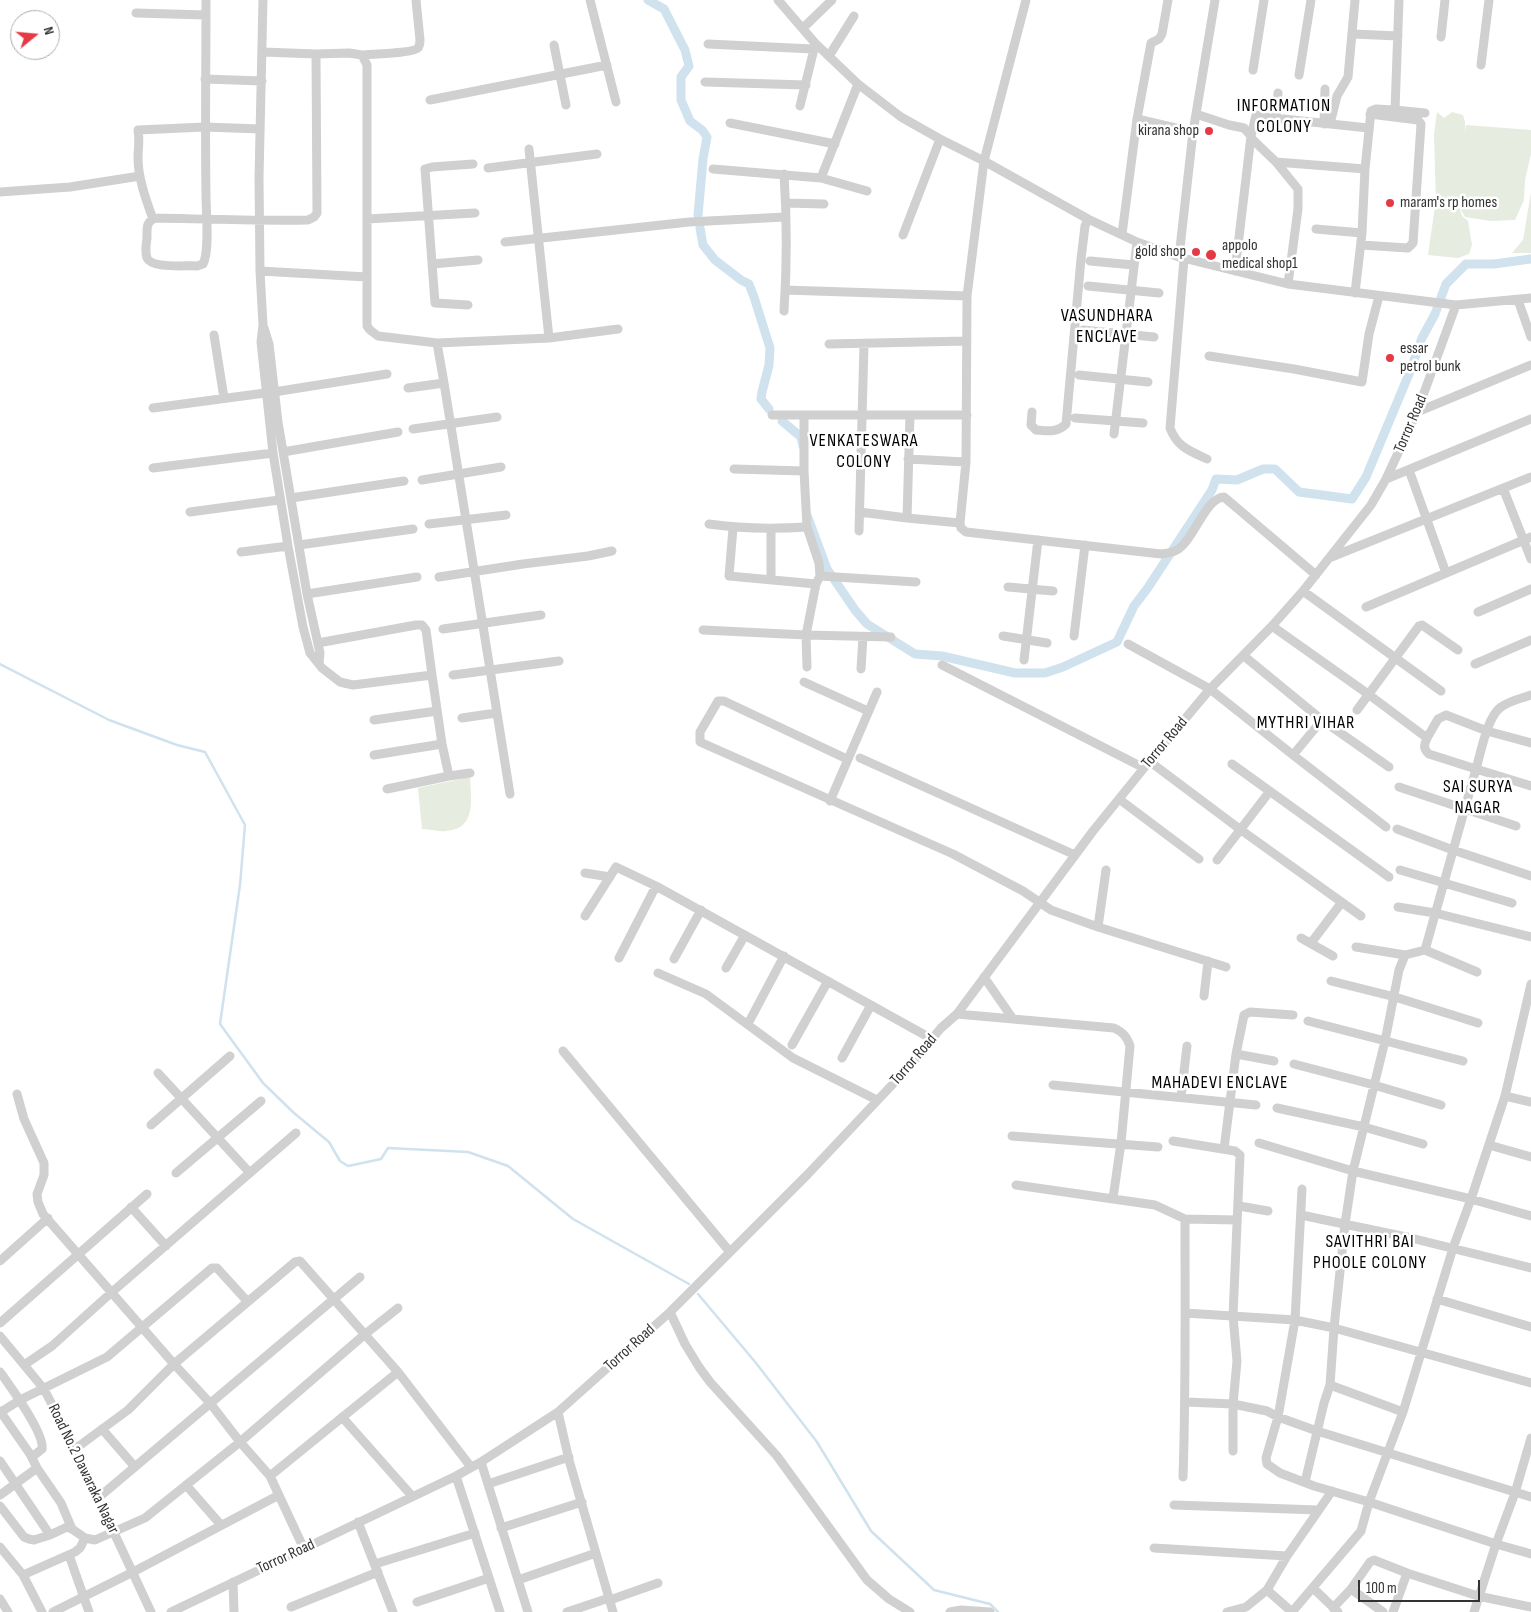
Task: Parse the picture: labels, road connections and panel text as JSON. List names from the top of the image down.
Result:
{
  "streets": {
    "street": ["Torror Road", "Road No.2 Dawaraka Nagar"]
  },
  "districts": [
    "INFORMATION COLONY",
    "VASUNDHARA ENCLAVE",
    "VENKATESWARA COLONY",
    "MYTHRI VIHAR",
    "SAI SURYA NAGAR",
    "MAHADEVI ENCLAVE",
    "SAVITHRI BAI PHOOLE COLONY"
  ],
  "places": [
    "kirana shop",
    "maram's rp homes",
    "gold shop",
    "appolo medical shop1",
    "essar petrol bunk"
  ],
  "scale_bar": "100 m",
  "north": "right"
}
